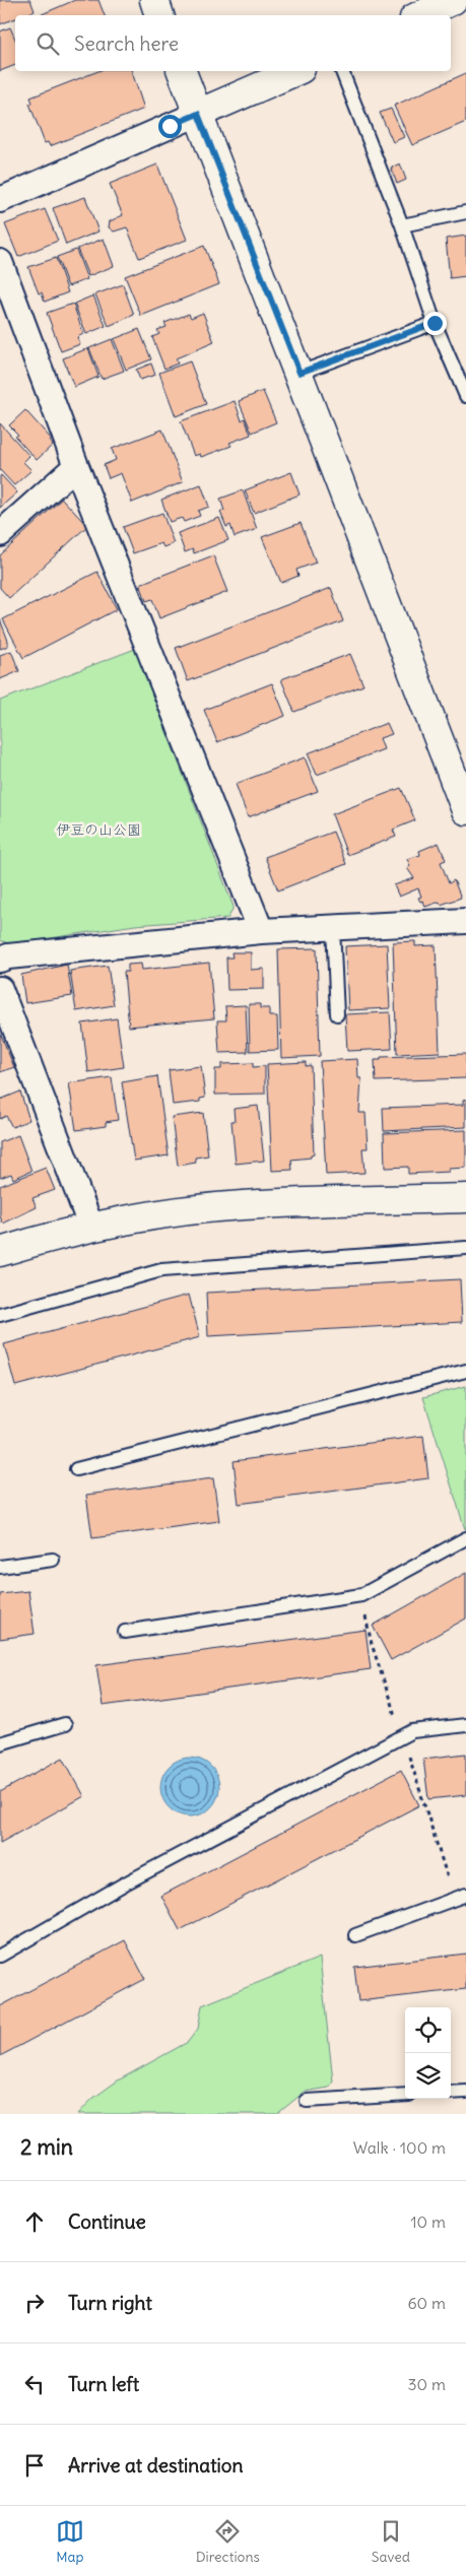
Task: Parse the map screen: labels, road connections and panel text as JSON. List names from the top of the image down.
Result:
{
  "parks": ["伊豆の山公園"],
  "page": {
    "search": "Search here",
    "heading": ["2 min", "Walk · 100 m"],
    "list": [
      ["Continue", "10 m"],
      ["Turn right", "60 m"],
      ["Turn left", "30 m"],
      "Arrive at destination"
    ],
    "nav": ["Map", "Directions", "Saved"]
  }
}
